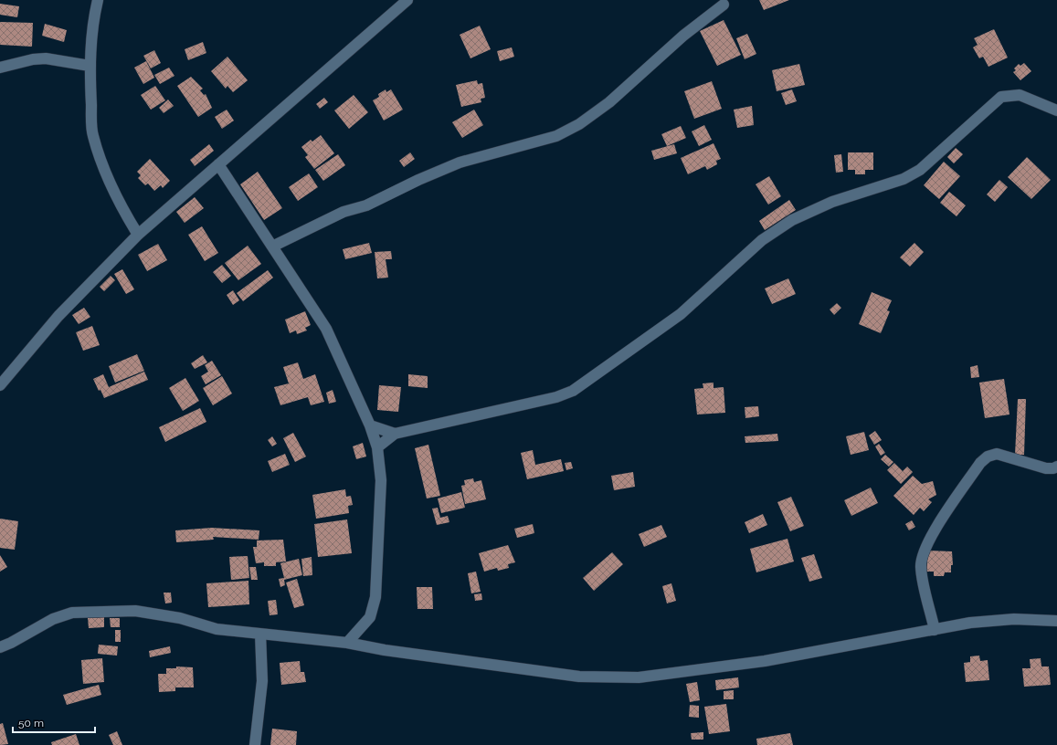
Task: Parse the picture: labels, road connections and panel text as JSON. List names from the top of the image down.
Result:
{
  "scale_bar": "50 m"
}
